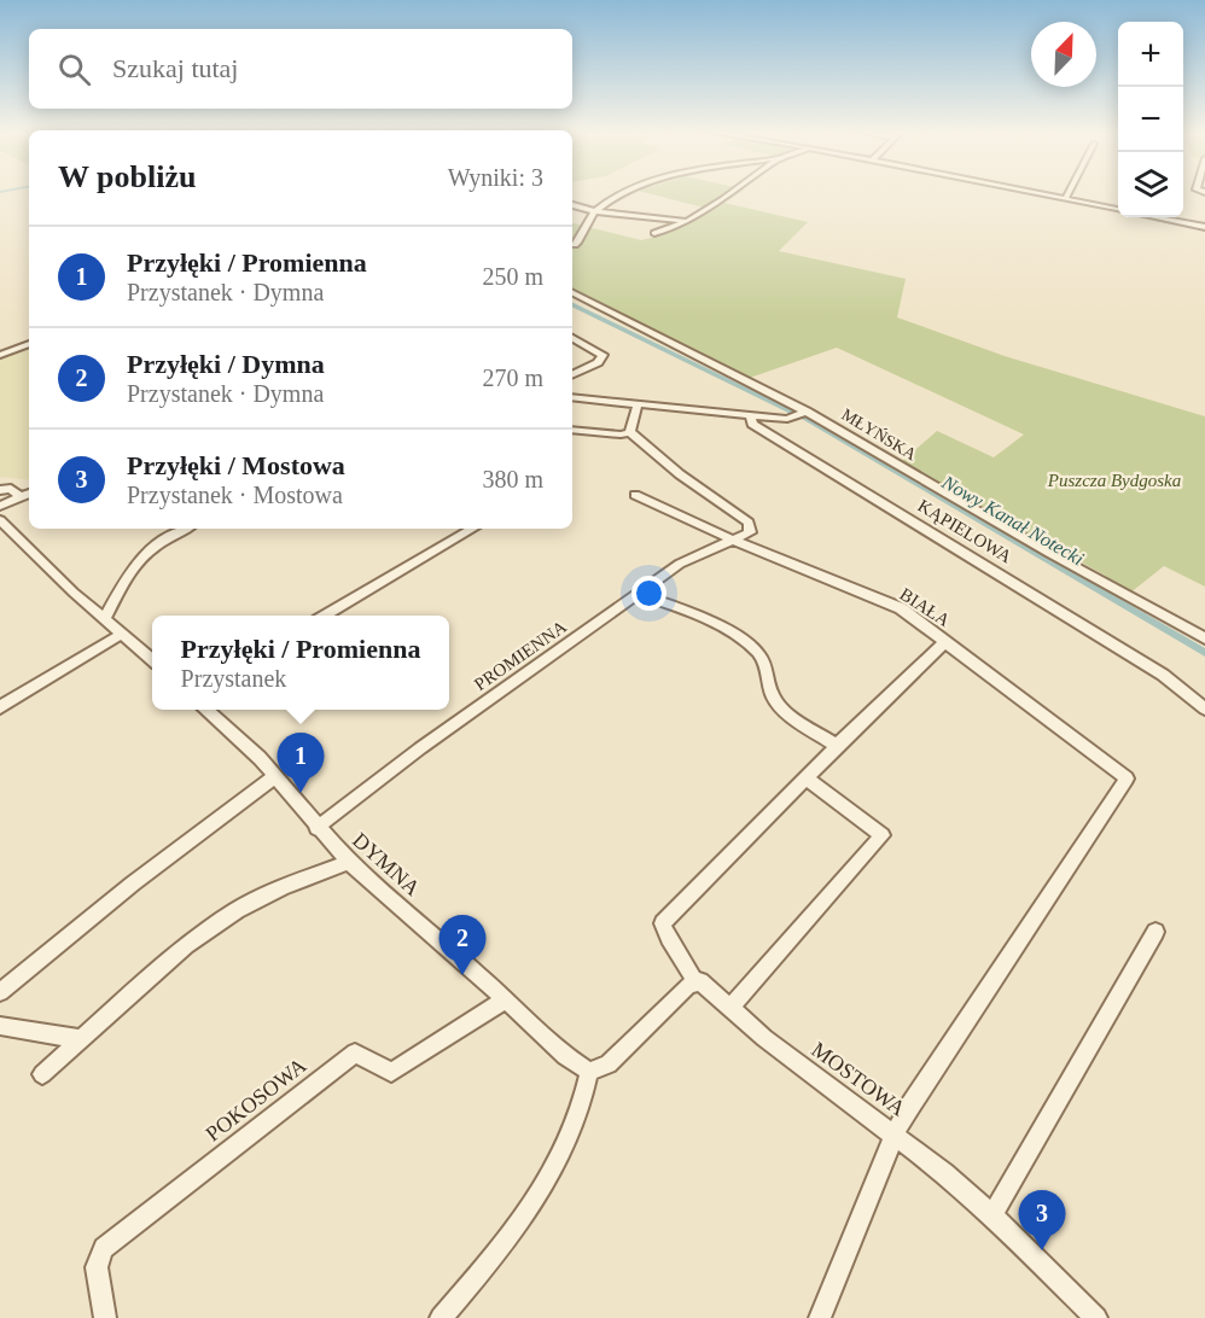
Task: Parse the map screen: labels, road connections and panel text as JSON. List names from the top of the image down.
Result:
{
  "streets": {
    "street": [
      "MŁYŃSKA",
      "KĄPIELOWA",
      "BIAŁA",
      "PROMIENNA",
      "DYMNA",
      "MOSTOWA",
      "POKOSOWA"
    ]
  },
  "crossings": [
    ["BIAŁA", "PROMIENNA"],
    ["BIAŁA", "MOSTOWA"],
    ["PROMIENNA", "DYMNA"],
    ["DYMNA", "POKOSOWA"]
  ],
  "water": ["Nowy Kanał Notecki"],
  "parks": ["Puszcza Bydgoska"],
  "north": "top right",
  "page": {
    "map_buttons": ["+", "−"],
    "search": "Szukaj tutaj",
    "heading": ["W pobliżu", "Wyniki: 3"],
    "list": [
      {
        "mark": "1",
        "name": "Przyłęki / Promienna",
        "note": "Przystanek · Dymna",
        "value": "250 m"
      },
      {
        "mark": "2",
        "name": "Przyłęki / Dymna",
        "note": "Przystanek · Dymna",
        "value": "270 m"
      },
      {
        "mark": "3",
        "name": "Przyłęki / Mostowa",
        "note": "Przystanek · Mostowa",
        "value": "380 m"
      }
    ],
    "popup": ["Przyłęki / Promienna", "Przystanek"],
    "pins": ["1", "2", "3"]
  }
}
